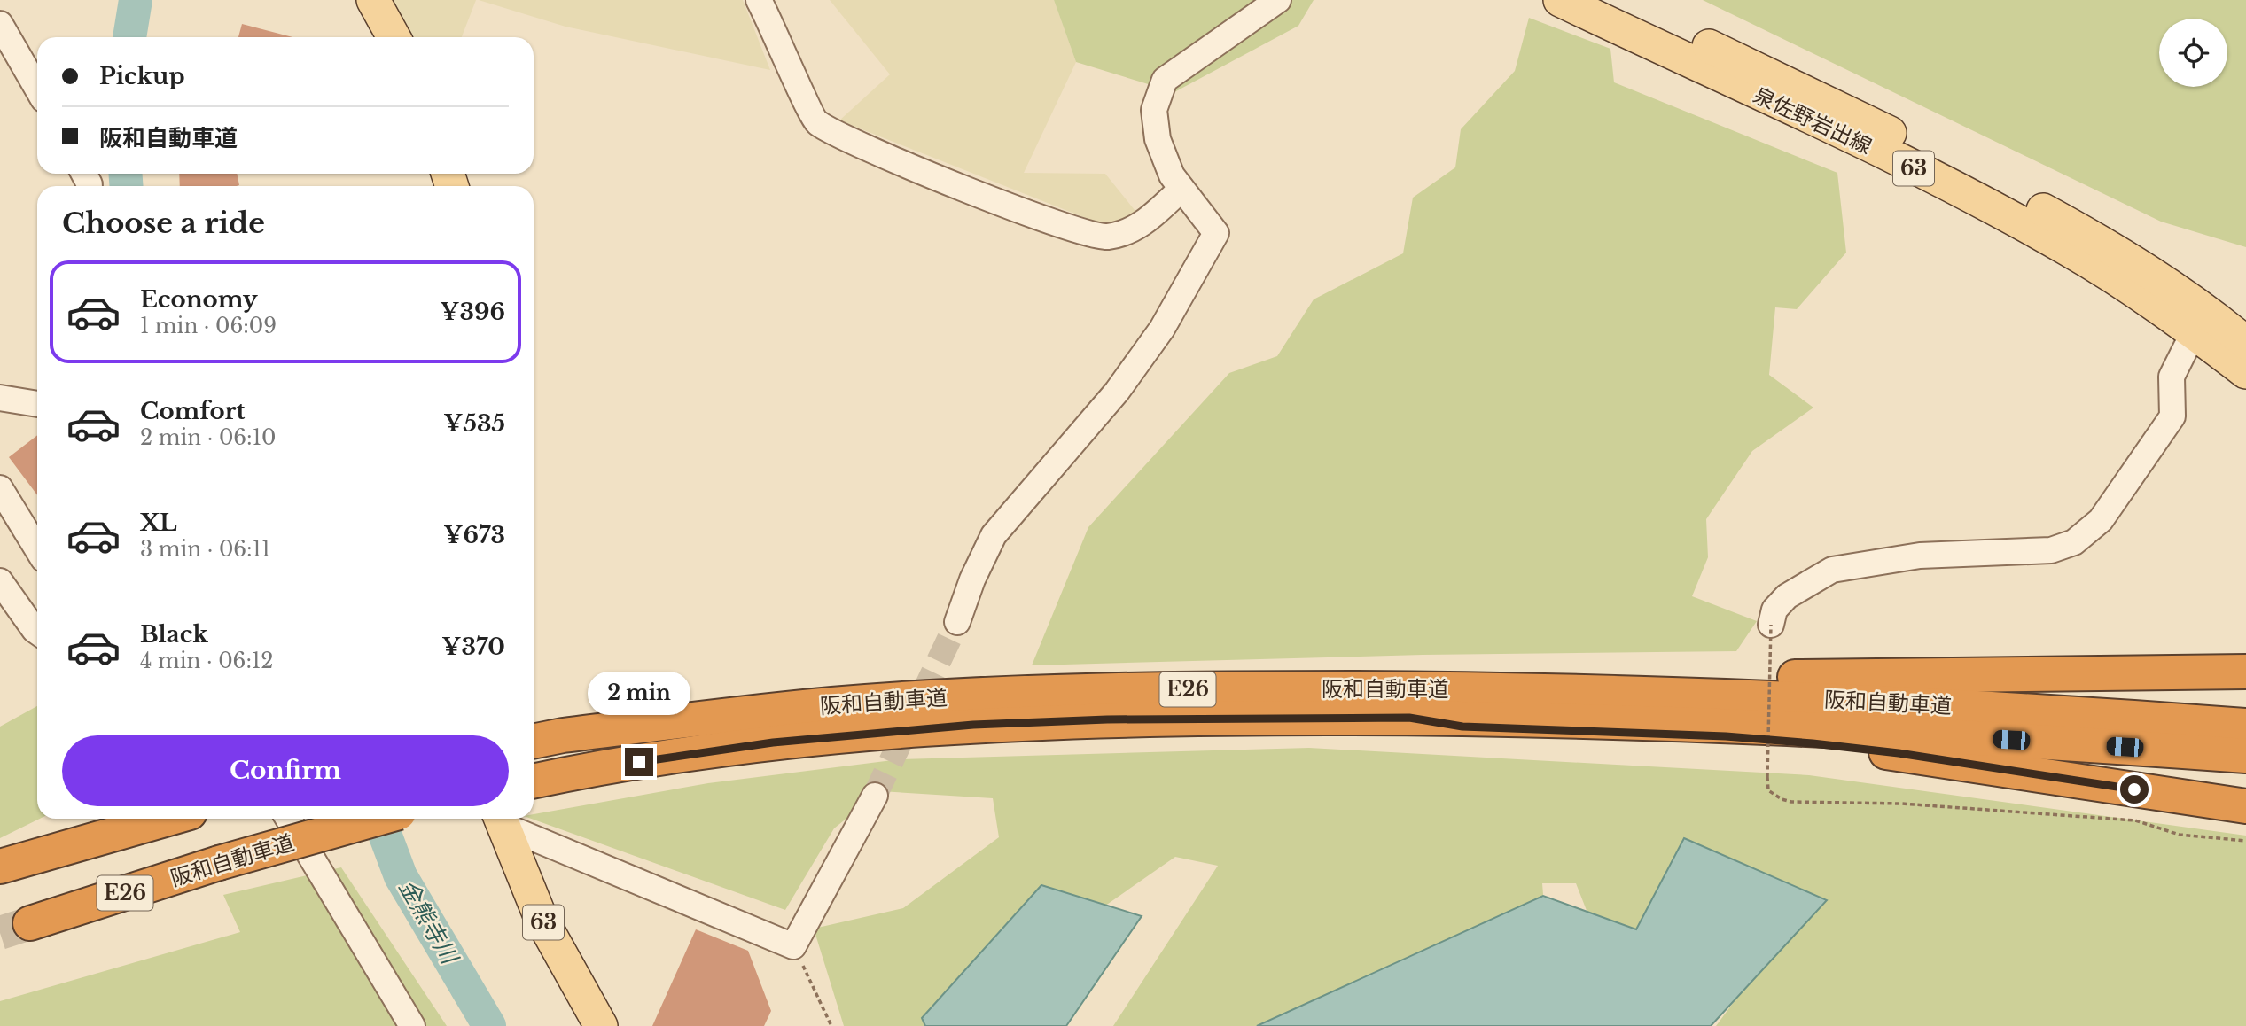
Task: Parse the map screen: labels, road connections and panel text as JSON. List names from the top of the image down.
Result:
{
  "streets": {
    "highway": ["阪和自動車道", "E26"],
    "main road": ["泉佐野岩出線", "63"]
  },
  "water": ["金熊寺川"],
  "page": {
    "banner": ["Pickup", "阪和自動車道"],
    "heading": "Choose a ride",
    "list": [
      {
        "name": "Economy",
        "note": "1 min · 06:09",
        "value": "¥396"
      },
      {
        "name": "Comfort",
        "note": "2 min · 06:10",
        "value": "¥535"
      },
      {
        "name": "XL",
        "note": "3 min · 06:11",
        "value": "¥673"
      },
      {
        "name": "Black",
        "note": "4 min · 06:12",
        "value": "¥370"
      }
    ],
    "bubble": "2 min",
    "buttons": "Confirm"
  }
}
